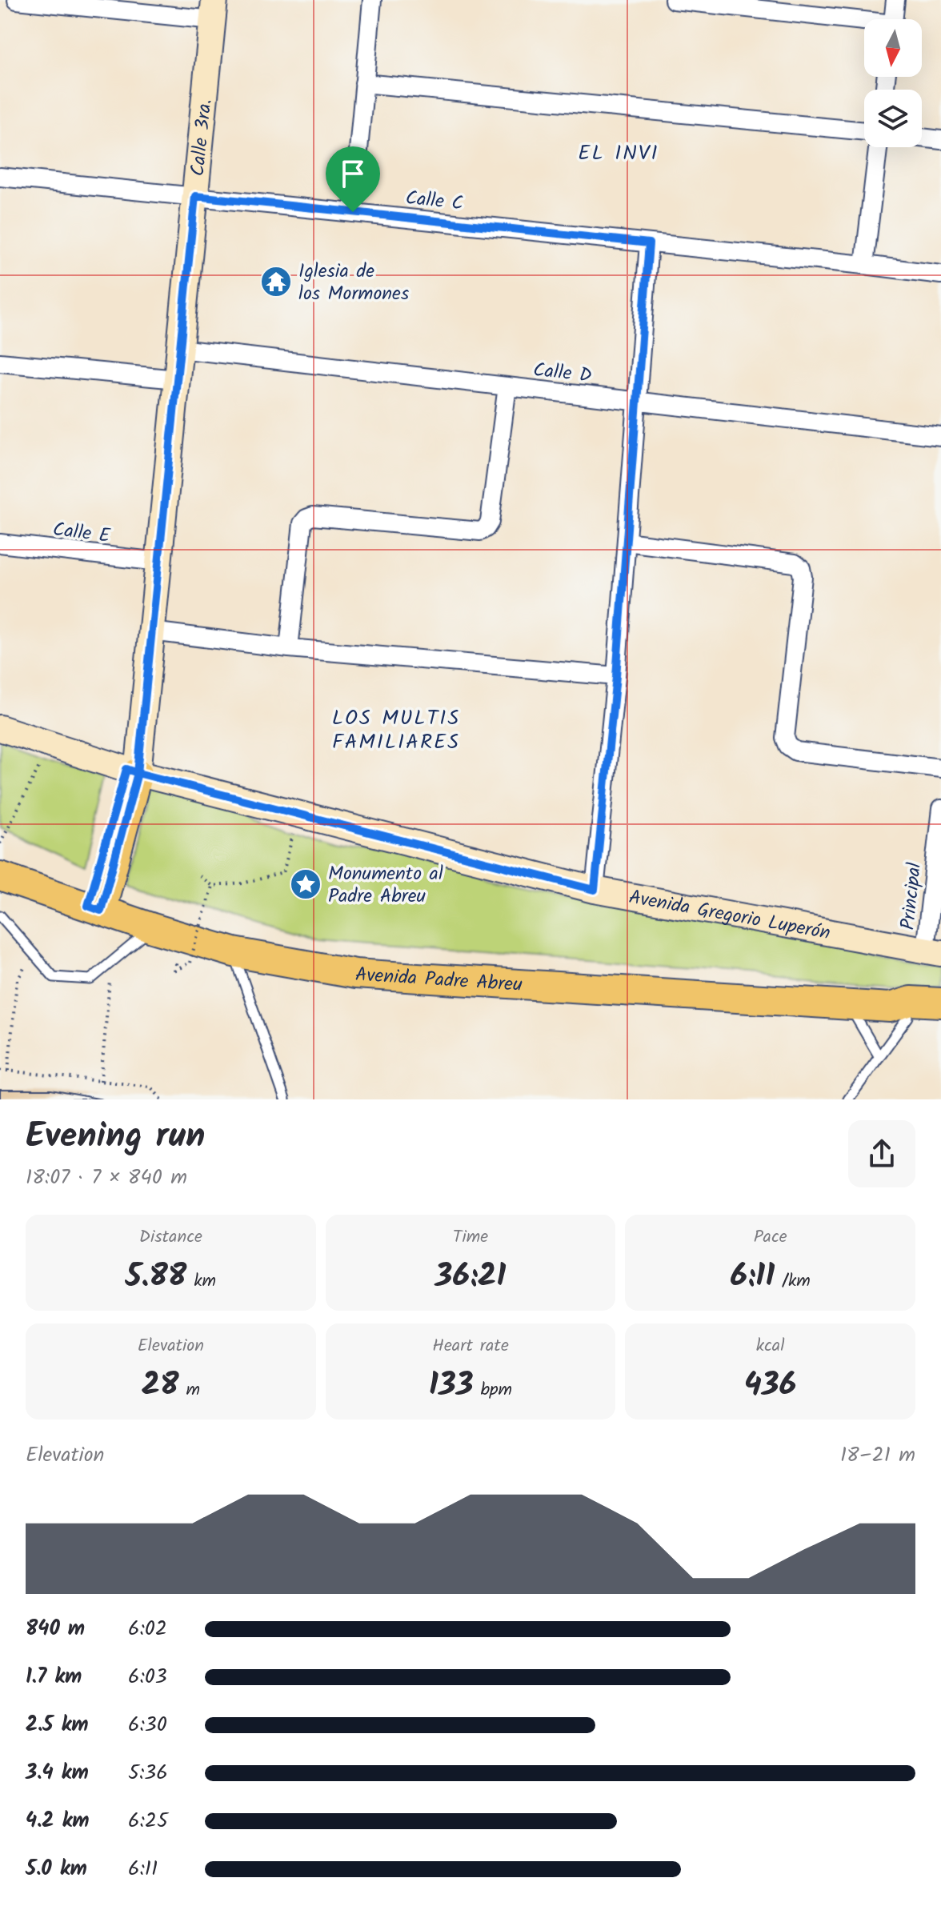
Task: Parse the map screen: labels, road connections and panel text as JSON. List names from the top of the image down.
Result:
{
  "streets": {
    "main road": ["Calle 3ra.", "Avenida Gregorio Luperón", "Avenida Padre Abreu"],
    "street": [
      "Calle C",
      "Calle D",
      "Calle E",
      "Principal"
    ]
  },
  "crossings": [
    ["Calle 3ra.", "Calle C"],
    ["Calle 3ra.", "Calle D"],
    ["Calle 3ra.", "Calle E"],
    ["Calle 3ra.", "Avenida Gregorio Luperón"],
    ["Principal", "Avenida Gregorio Luperón"]
  ],
  "districts": ["EL INVI", "LOS MULTIS FAMILIARES"],
  "places": {
    "temple": ["Iglesia de los Mormones"],
    "place": ["Monumento al Padre Abreu"]
  },
  "north": "bottom",
  "page": {
    "heading": ["Evening run", "18:07 · 7 × 840 m"],
    "stats": [
      ["Distance", "5.88 km"],
      ["Time", "36:21"],
      ["Pace", "6:11 /km"],
      ["Elevation", "28 m"],
      ["Heart rate", "133 bpm"],
      ["kcal", "436"]
    ],
    "chart": ["Elevation", "18–21 m"],
    "list": [
      {
        "name": "840 m",
        "note": "6:02"
      },
      {
        "name": "1.7 km",
        "note": "6:03"
      },
      {
        "name": "2.5 km",
        "note": "6:30"
      },
      {
        "name": "3.4 km",
        "note": "5:36"
      },
      {
        "name": "4.2 km",
        "note": "6:25"
      },
      {
        "name": "5.0 km",
        "note": "6:11"
      }
    ]
  }
}
